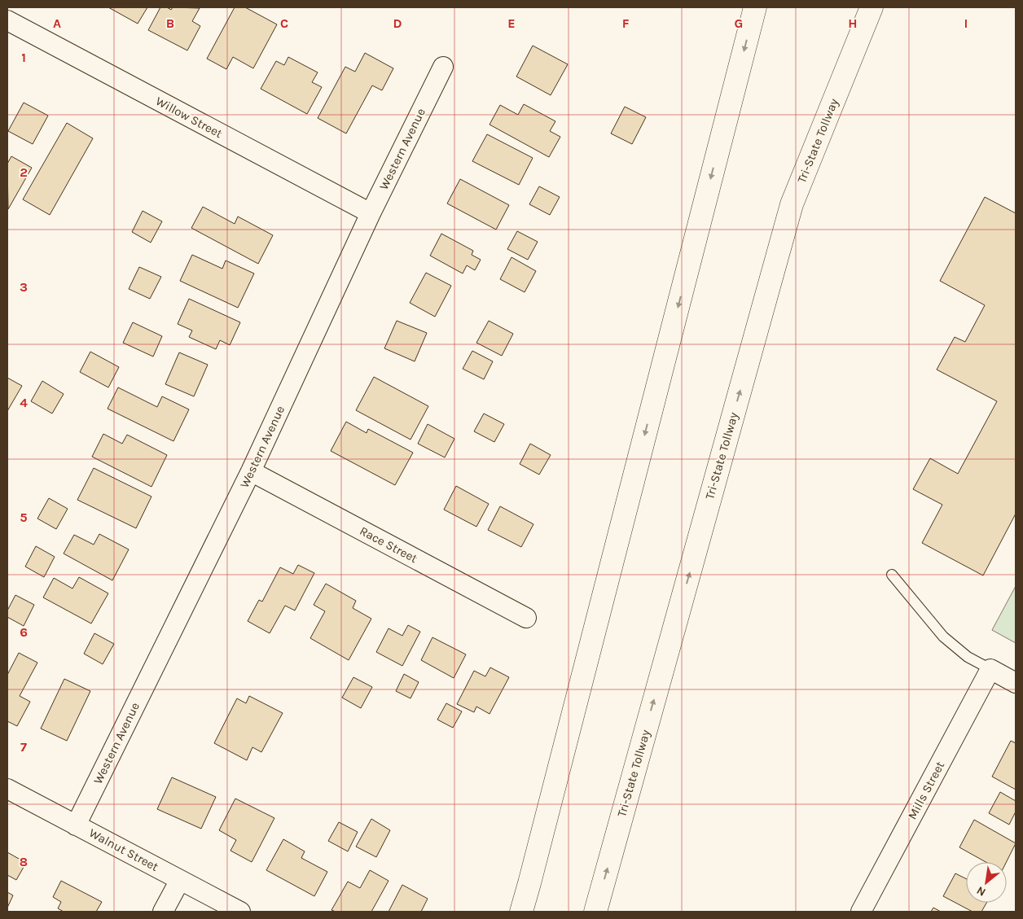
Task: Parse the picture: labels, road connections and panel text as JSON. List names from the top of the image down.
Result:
{
  "streets": {
    "highway": ["Tri-State Tollway"],
    "street": [
      "Willow Street",
      "Western Avenue",
      "Race Street",
      "Mills Street",
      "Walnut Street"
    ]
  },
  "crossings": [
    ["Willow Street", "Western Avenue"],
    ["Western Avenue", "Race Street"],
    ["Western Avenue", "Walnut Street"]
  ],
  "north": "bottom left",
  "grid": {
    "columns": [
      "A",
      "B",
      "C",
      "D",
      "E",
      "F",
      "G",
      "H",
      "I"
    ],
    "rows": [
      "1",
      "2",
      "3",
      "4",
      "5",
      "6",
      "7",
      "8"
    ]
  }
}
